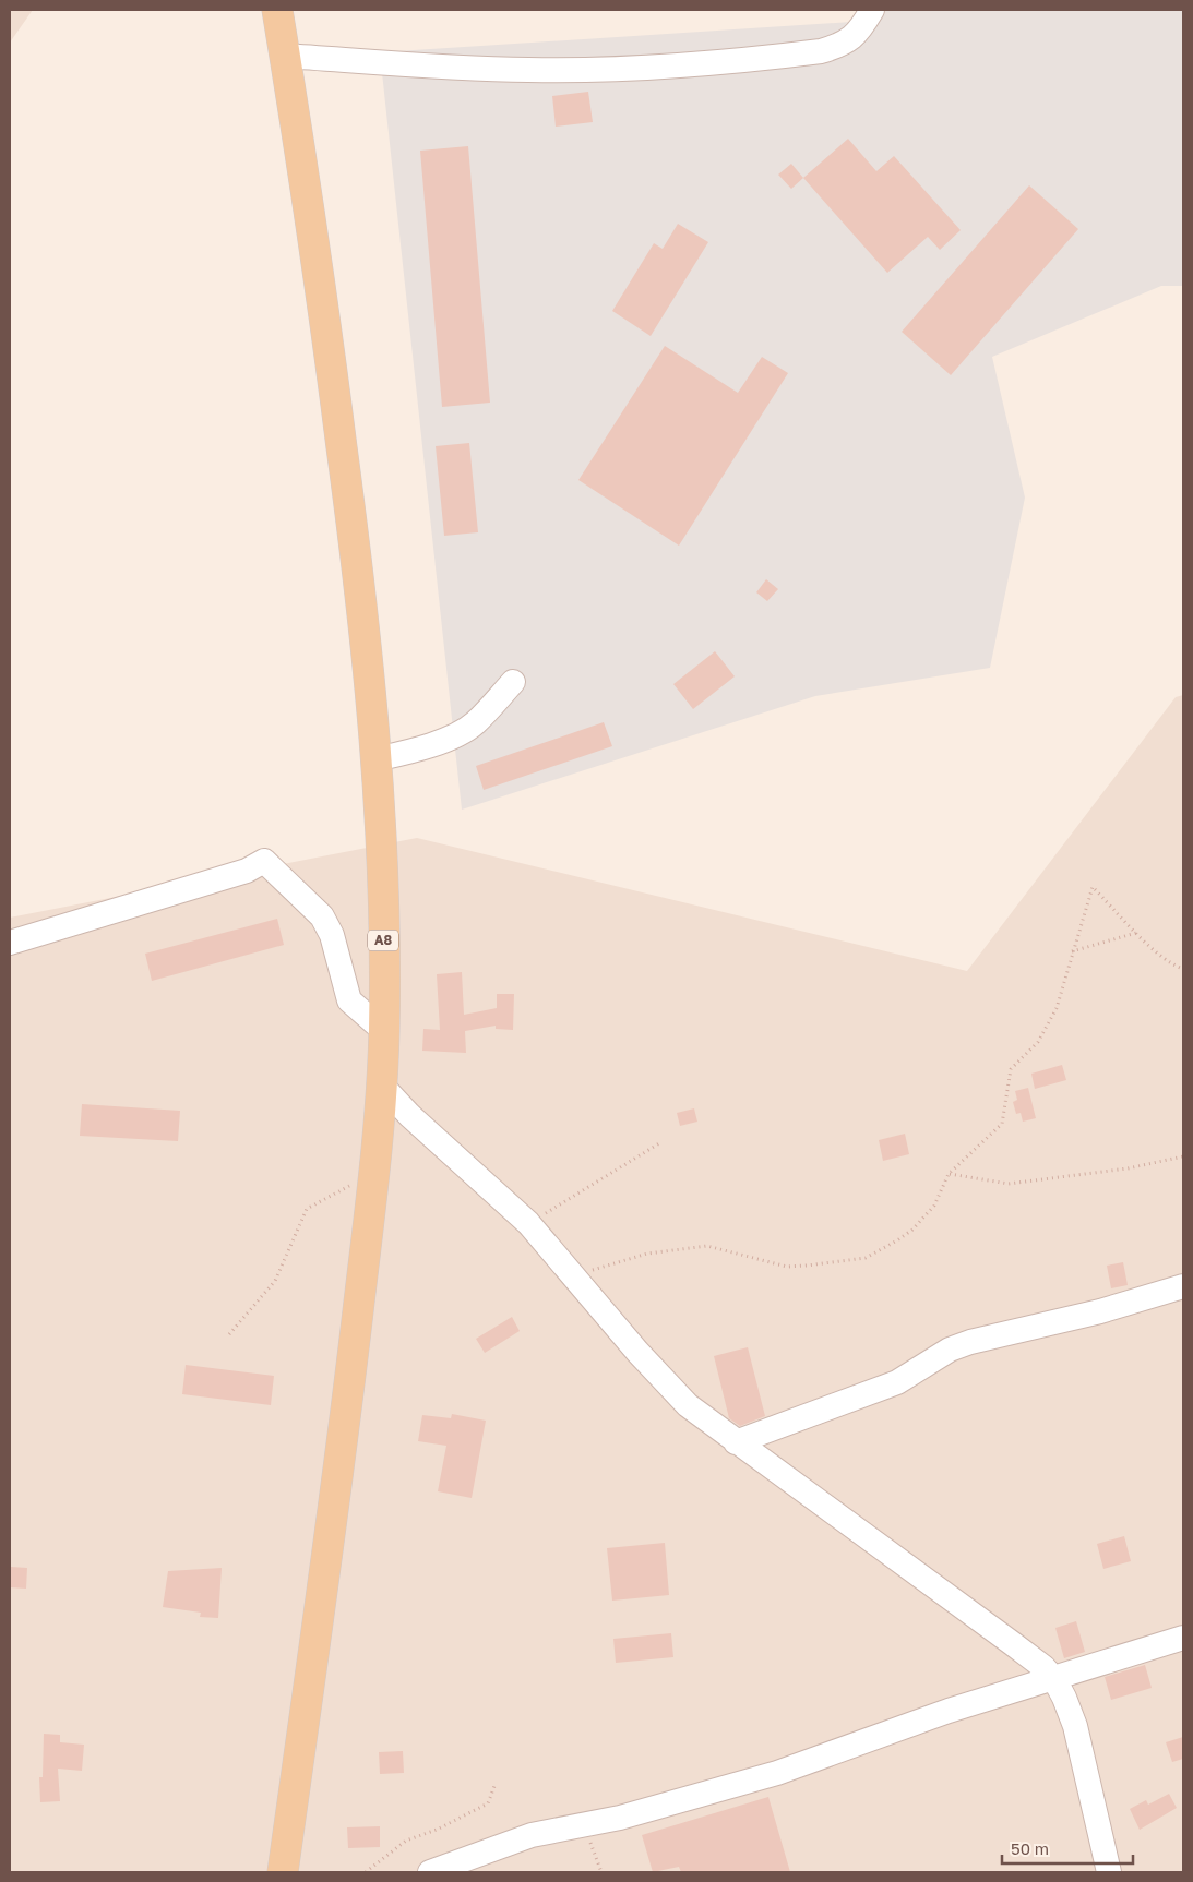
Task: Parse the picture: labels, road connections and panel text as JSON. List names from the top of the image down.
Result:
{
  "streets": {
    "main road": ["A8"]
  },
  "scale_bar": "50 m"
}
